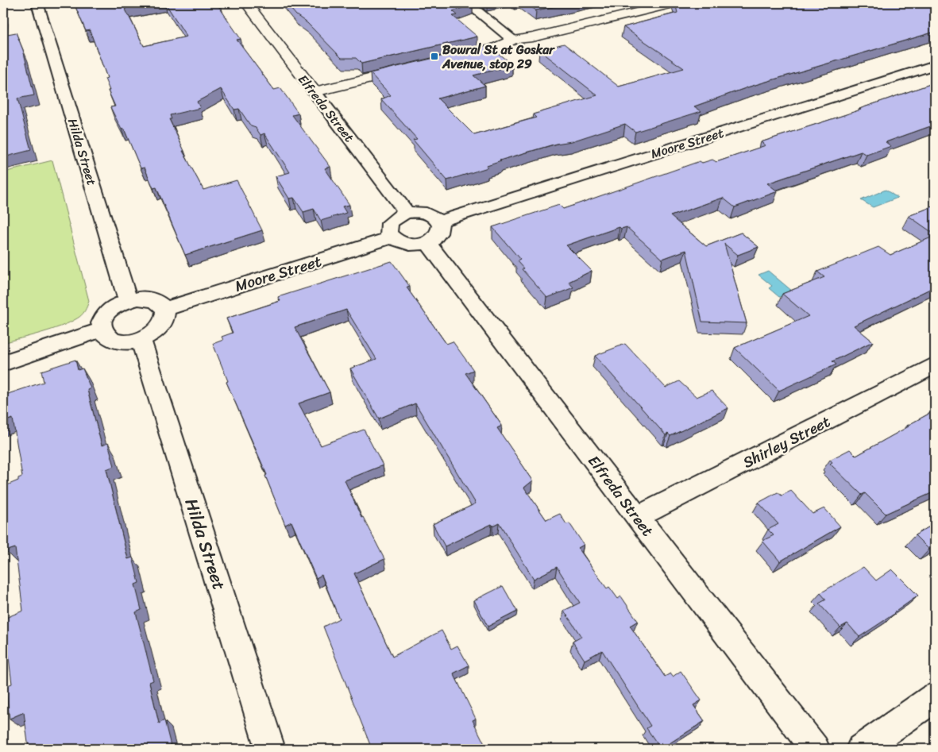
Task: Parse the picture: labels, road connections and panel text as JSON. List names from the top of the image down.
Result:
{
  "streets": {
    "street": [
      "Elfreda Street",
      "Moore Street",
      "Hilda Street",
      "Shirley Street"
    ]
  },
  "crossings": [
    ["Elfreda Street", "Moore Street"],
    ["Elfreda Street", "Shirley Street"],
    ["Moore Street", "Hilda Street"]
  ],
  "places": {
    "transit": ["Bowral St at Goskar Avenue, stop 29"]
  }
}
